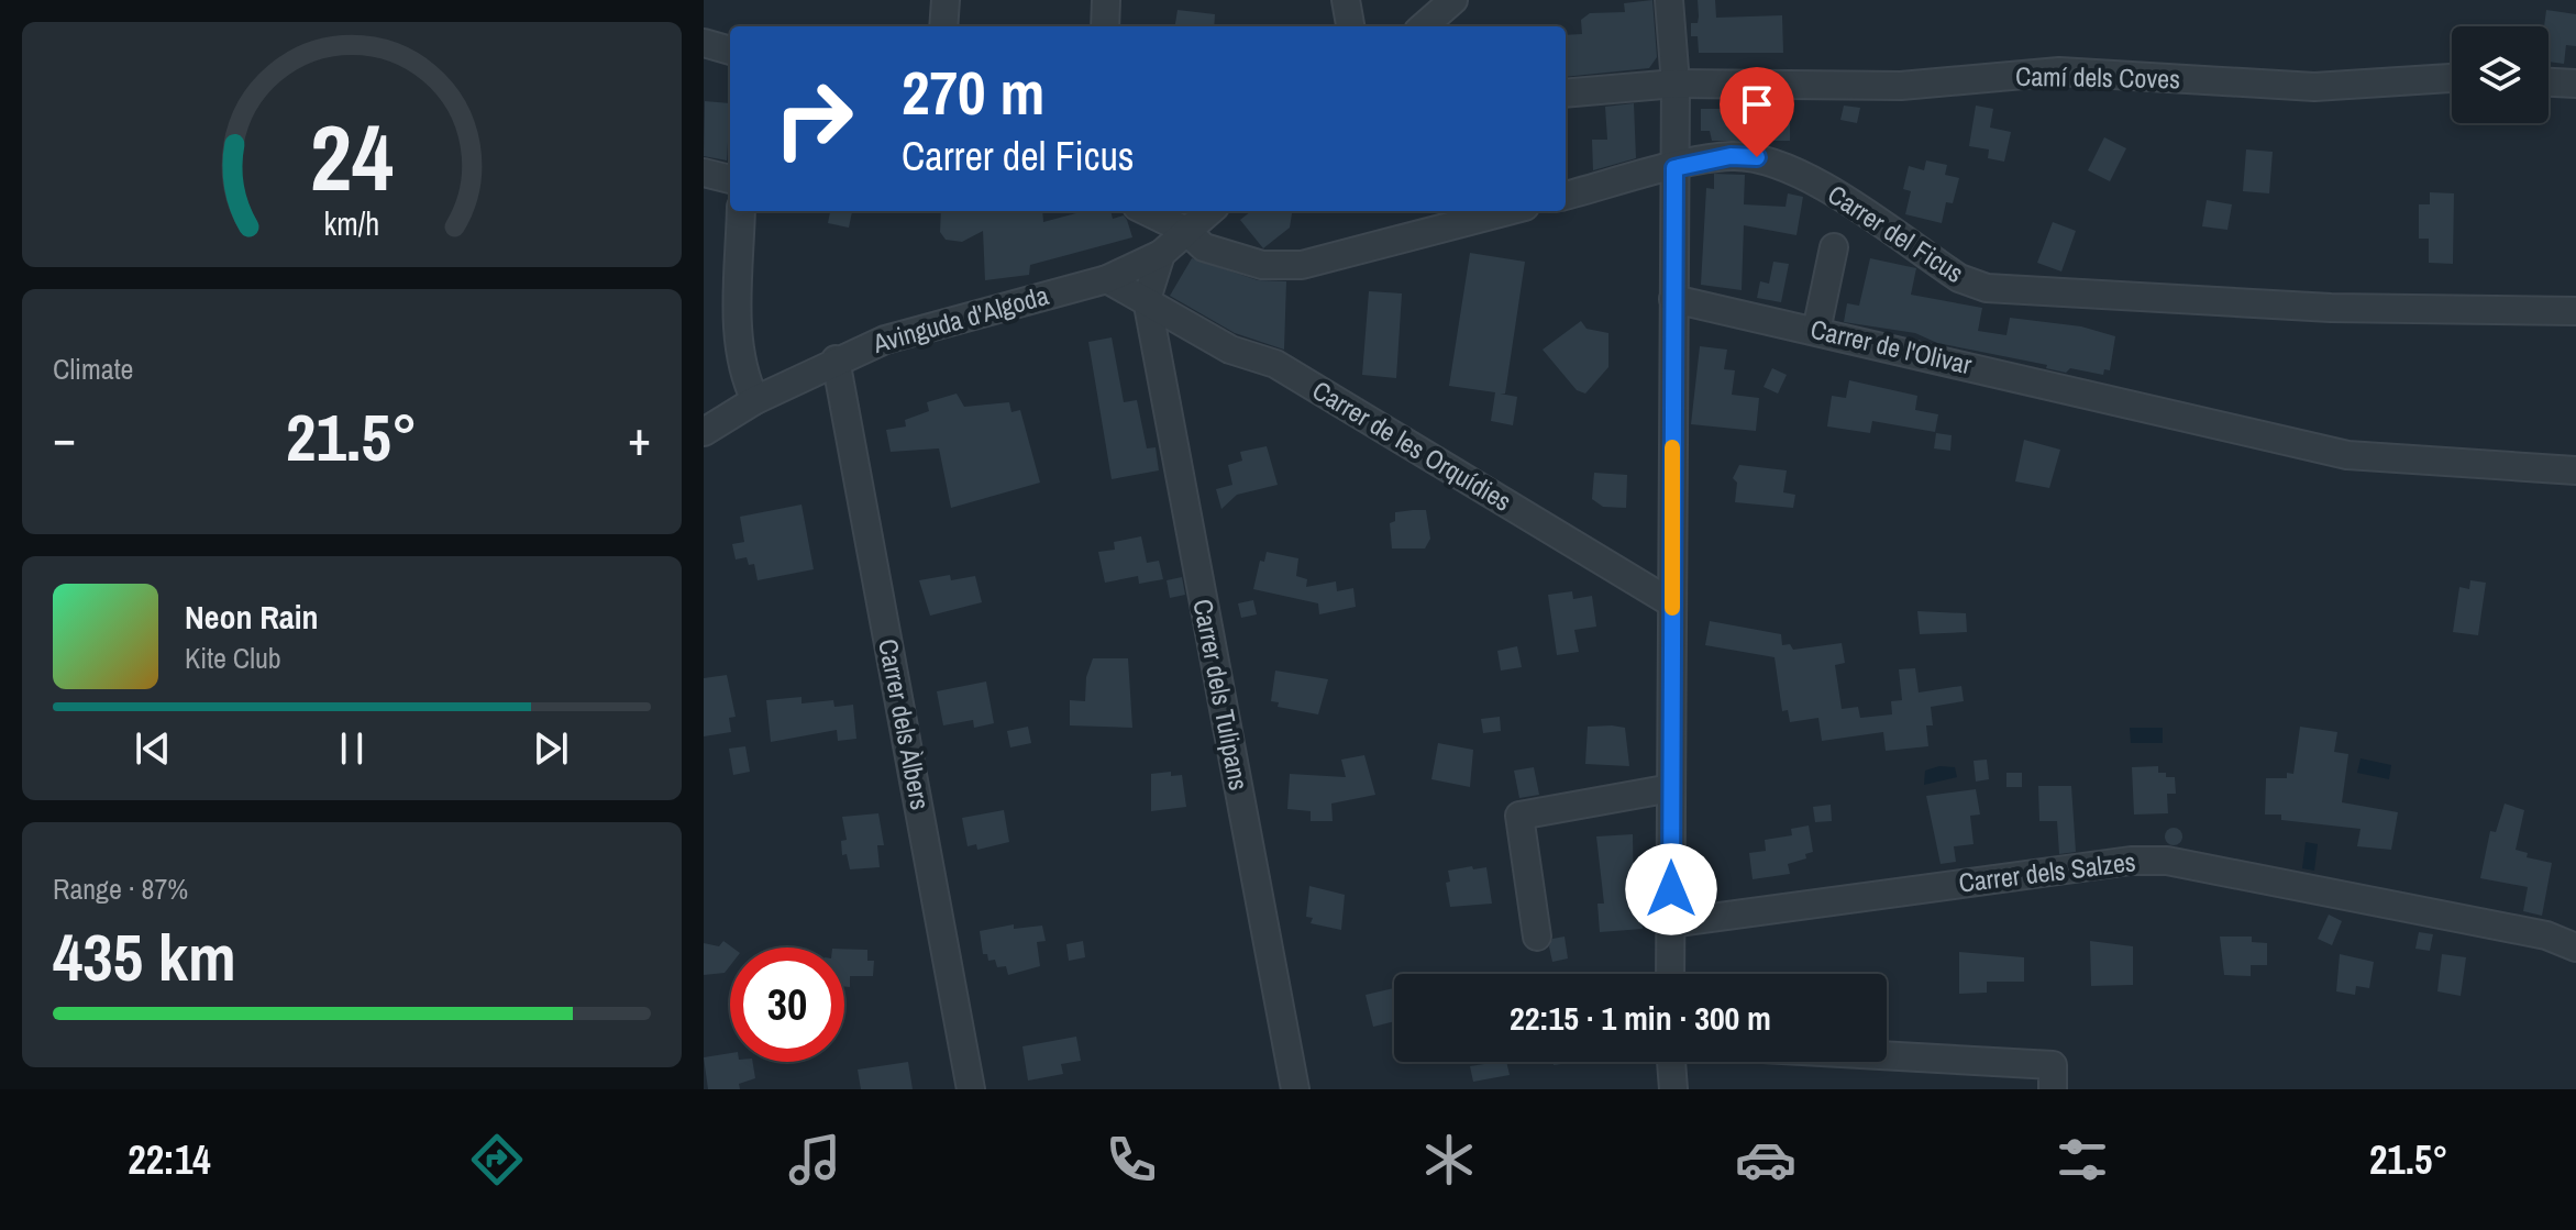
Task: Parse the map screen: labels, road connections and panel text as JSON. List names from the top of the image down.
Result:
{
  "streets": {
    "street": [
      "Camí dels Coves",
      "Carrer del Ficus",
      "Avinguda d'Algoda",
      "Carrer de l'Olivar",
      "Carrer de les Orquídies",
      "Carrer dels Tulipans",
      "Carrer dels Àlbers",
      "Carrer dels Salzes"
    ]
  },
  "crossings": [
    ["Avinguda d'Algoda", "Carrer dels Tulipans"],
    ["Avinguda d'Algoda", "Carrer dels Àlbers"],
    ["Carrer de les Orquídies", "Carrer dels Tulipans"]
  ],
  "page": {
    "turn": ["270 m", "Carrer del Ficus"],
    "tile": [
      "Climate",
      ["Range · 87%", "435 km"]
    ],
    "heat": ["−", "21.5°", "+"],
    "song": ["Neon Rain", "Kite Club"],
    "limit": "30",
    "trip": "22:15 · 1 min · 300 m",
    "tabs": ["22:14", "21.5°"],
    "gauge": ["24", "km/h"]
  }
}
